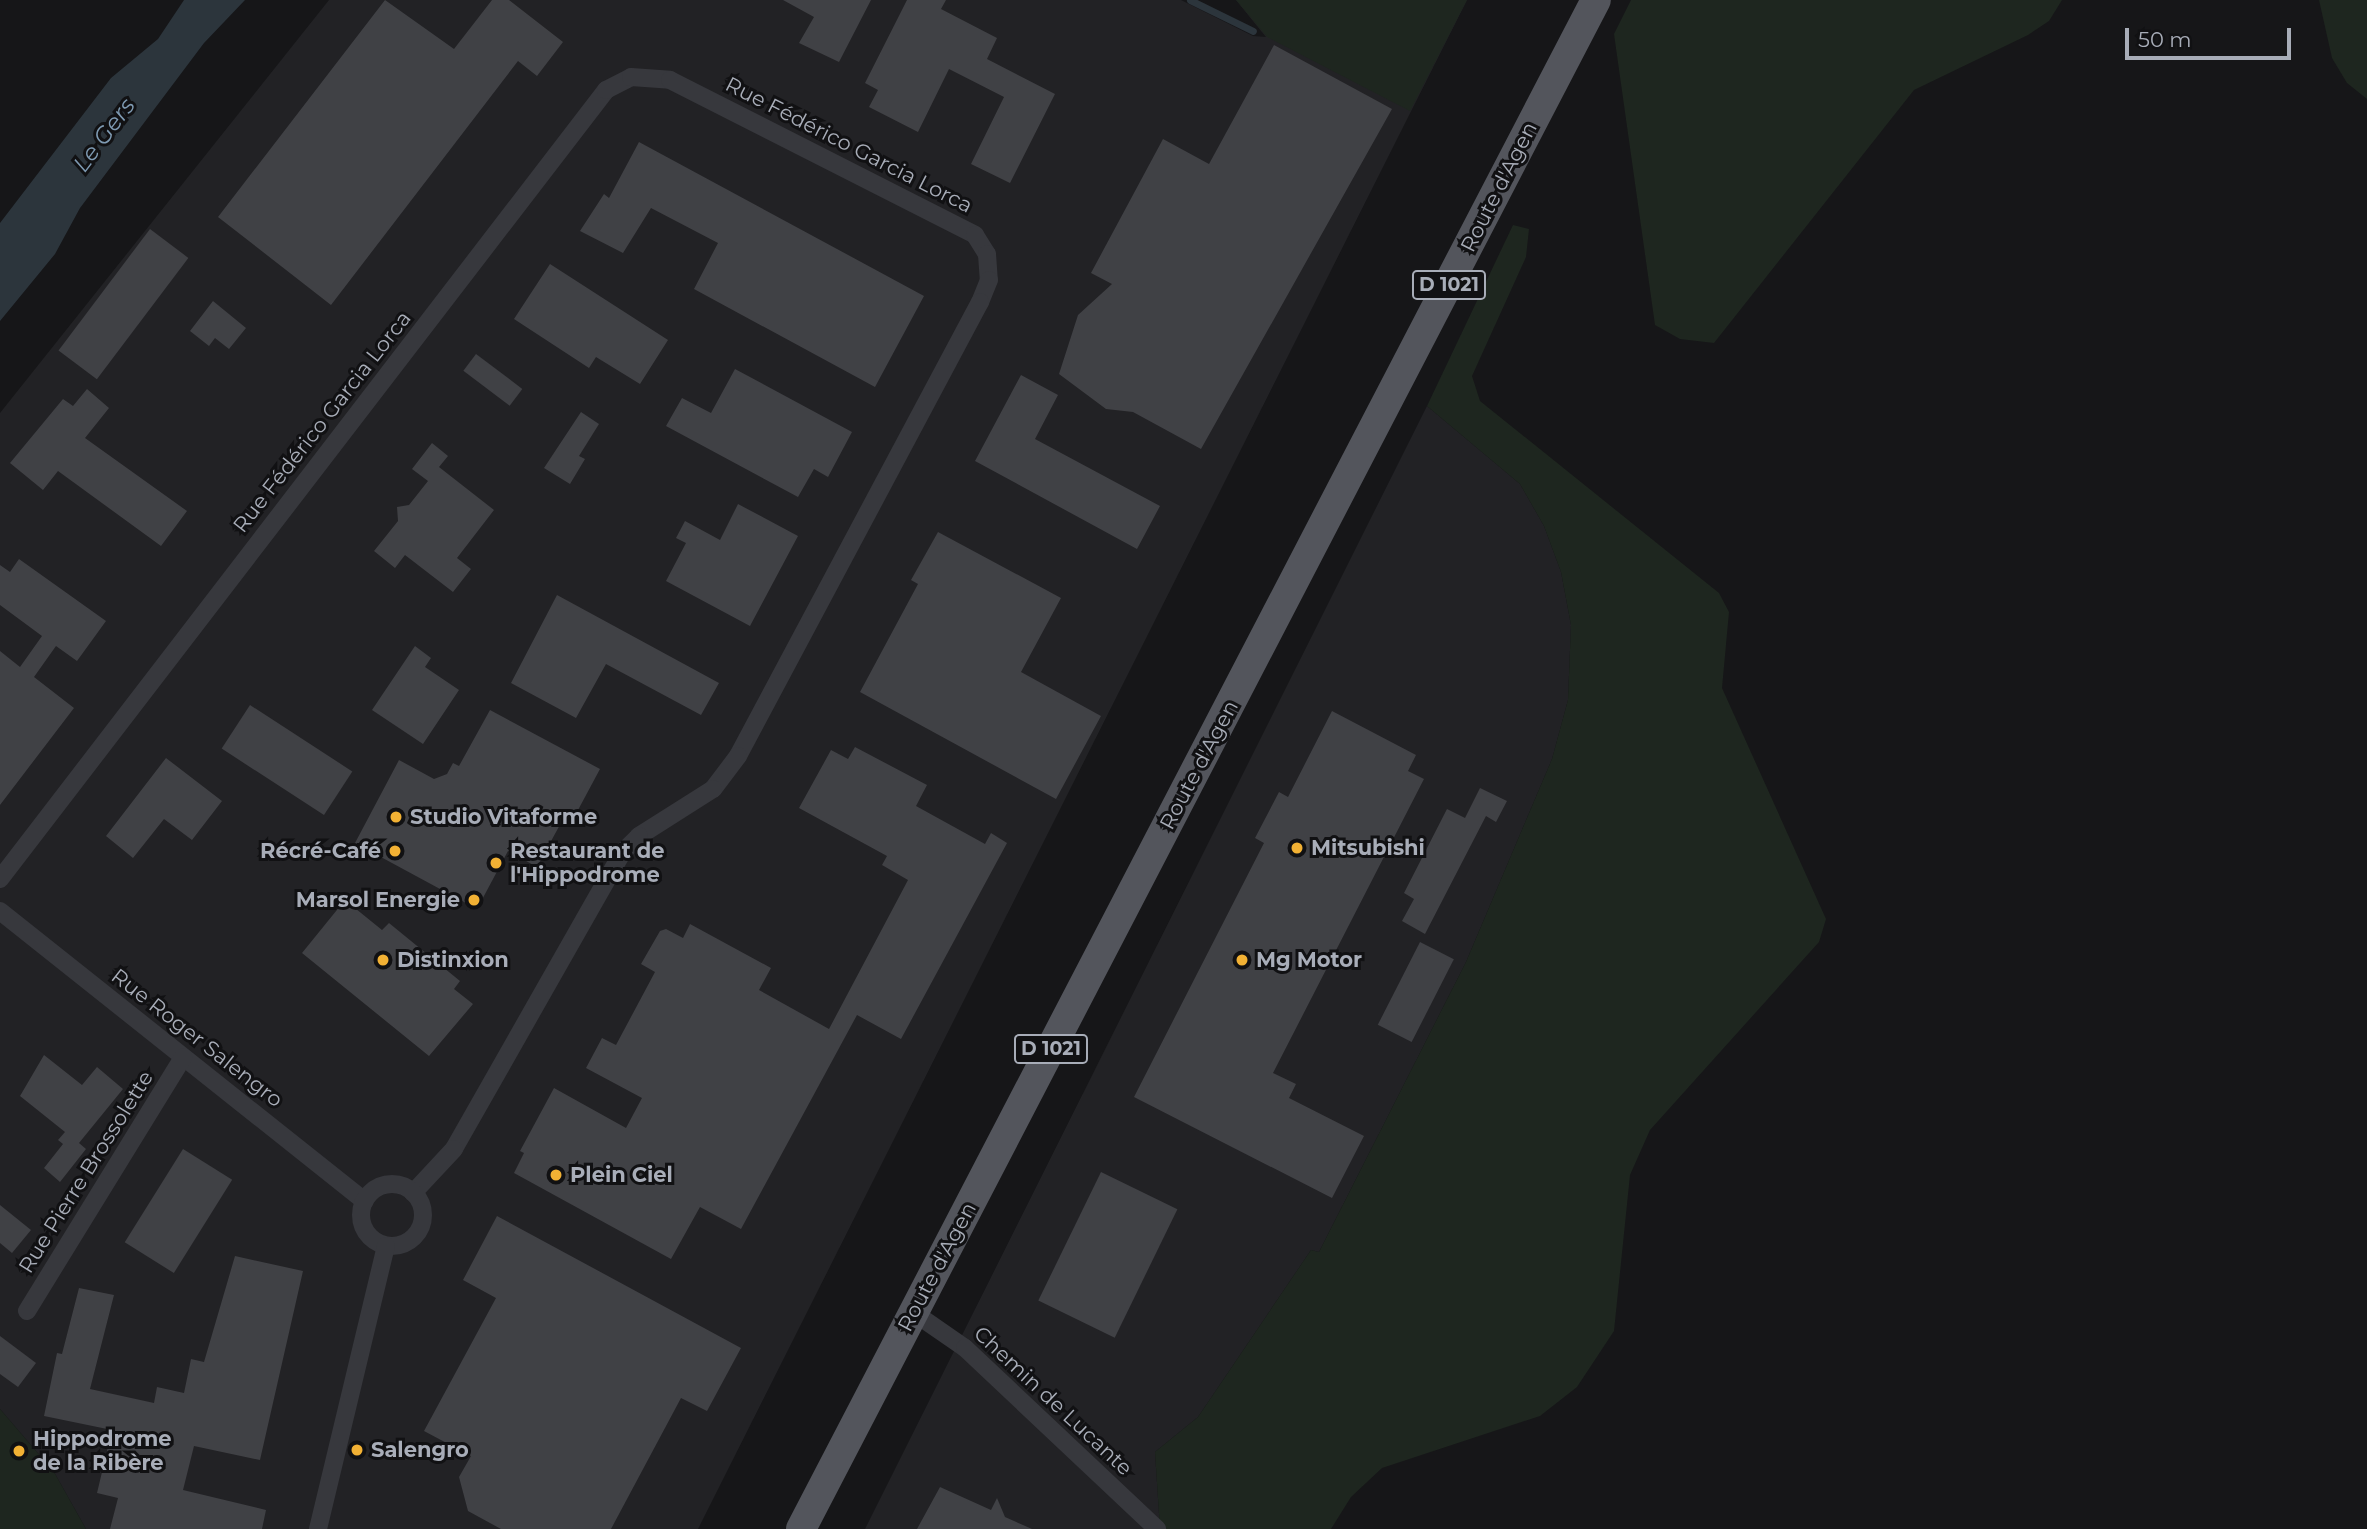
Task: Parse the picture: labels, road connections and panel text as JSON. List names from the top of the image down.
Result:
{
  "streets": {
    "main road": ["Route d'Agen", "D 1021"],
    "street": [
      "Rue Fédérico Garcia Lorca",
      "Rue Roger Salengro",
      "Rue Pierre Brossolette",
      "Chemin de Lucante"
    ]
  },
  "crossings": [
    ["Rue Fédérico Garcia Lorca", "Rue Roger Salengro"],
    ["Route d'Agen", "Chemin de Lucante"],
    ["Rue Roger Salengro", "Rue Pierre Brossolette"]
  ],
  "water": ["Le Gers"],
  "places": [
    "Studio Vitaforme",
    "Mitsubishi",
    "Récré-Café",
    "Restaurant de l'Hippodrome",
    "Marsol Energie",
    "Distinxion",
    "Mg Motor",
    "Plein Ciel",
    "Salengro",
    "Hippodrome de la Ribère"
  ],
  "scale_bar": "50 m"
}
